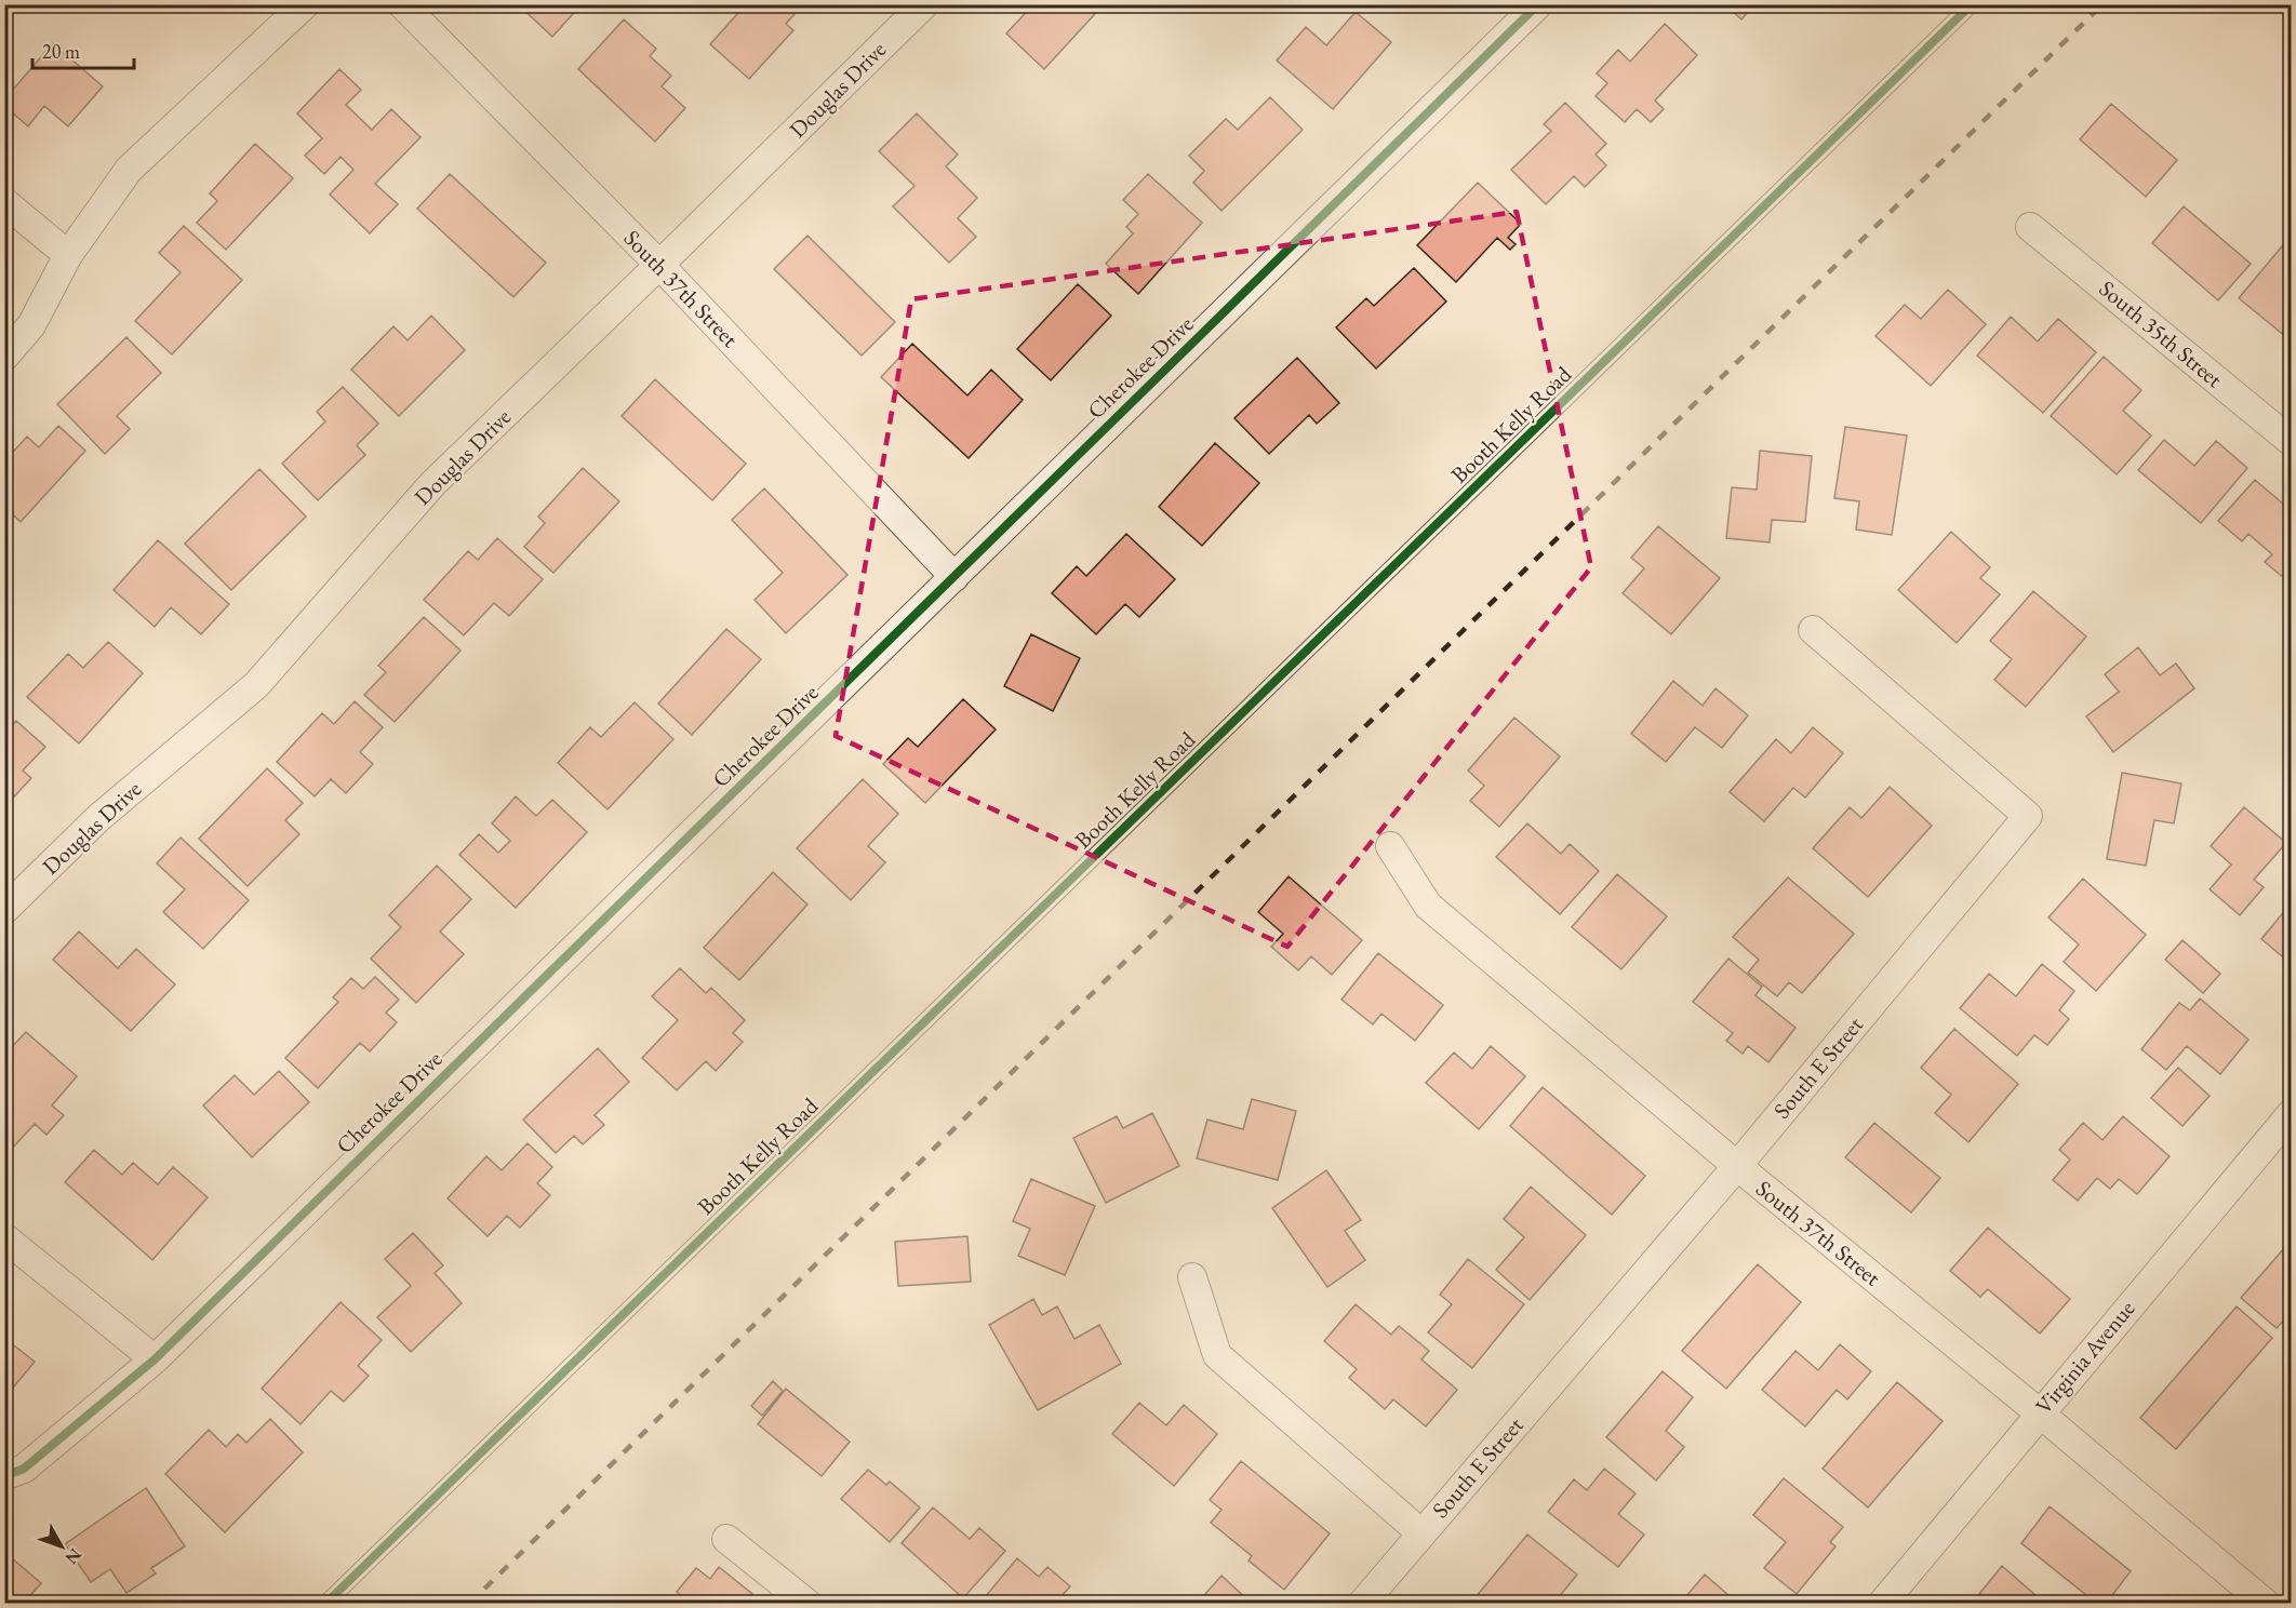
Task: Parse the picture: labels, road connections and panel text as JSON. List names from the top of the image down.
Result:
{
  "streets": {
    "street": [
      "Douglas Drive",
      "South 37th Street",
      "South 35th Street",
      "Cherokee Drive",
      "South E Street",
      "Virginia Avenue"
    ],
    "lane": ["Booth Kelly Road"]
  },
  "crossings": [
    ["Douglas Drive", "South 37th Street"],
    ["South 37th Street", "Cherokee Drive"],
    ["South 37th Street", "South E Street"],
    ["South 37th Street", "Virginia Avenue"]
  ],
  "scale_bar": "20 m",
  "north": "bottom right"
}
